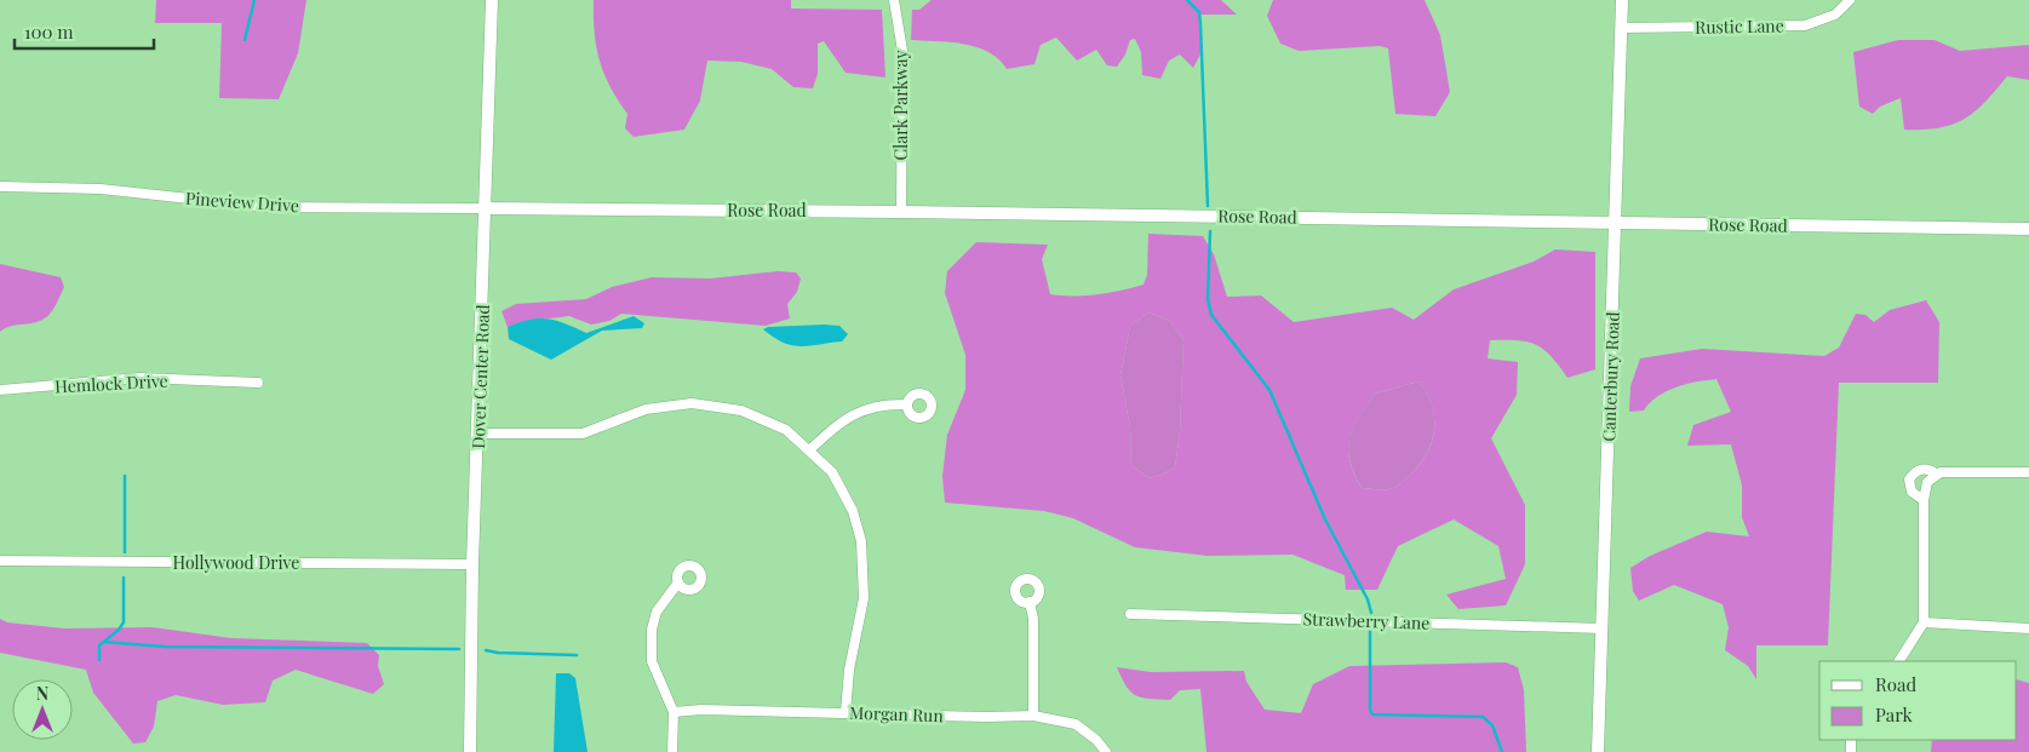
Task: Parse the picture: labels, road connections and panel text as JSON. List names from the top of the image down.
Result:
{
  "streets": {
    "street": [
      "Rustic Lane",
      "Clark Parkway",
      "Pineview Drive",
      "Rose Road",
      "Dover Center Road",
      "Canterbury Road",
      "Hemlock Drive",
      "Hollywood Drive",
      "Strawberry Lane",
      "Morgan Run"
    ]
  },
  "crossings": [
    ["Rustic Lane", "Canterbury Road"],
    ["Clark Parkway", "Rose Road"],
    ["Pineview Drive", "Rose Road"],
    ["Pineview Drive", "Dover Center Road"],
    ["Rose Road", "Dover Center Road"],
    ["Rose Road", "Canterbury Road"],
    ["Dover Center Road", "Hollywood Drive"],
    ["Canterbury Road", "Strawberry Lane"]
  ],
  "legend": ["Road", "Park"],
  "scale_bar": "100 m",
  "north": "top"
}
